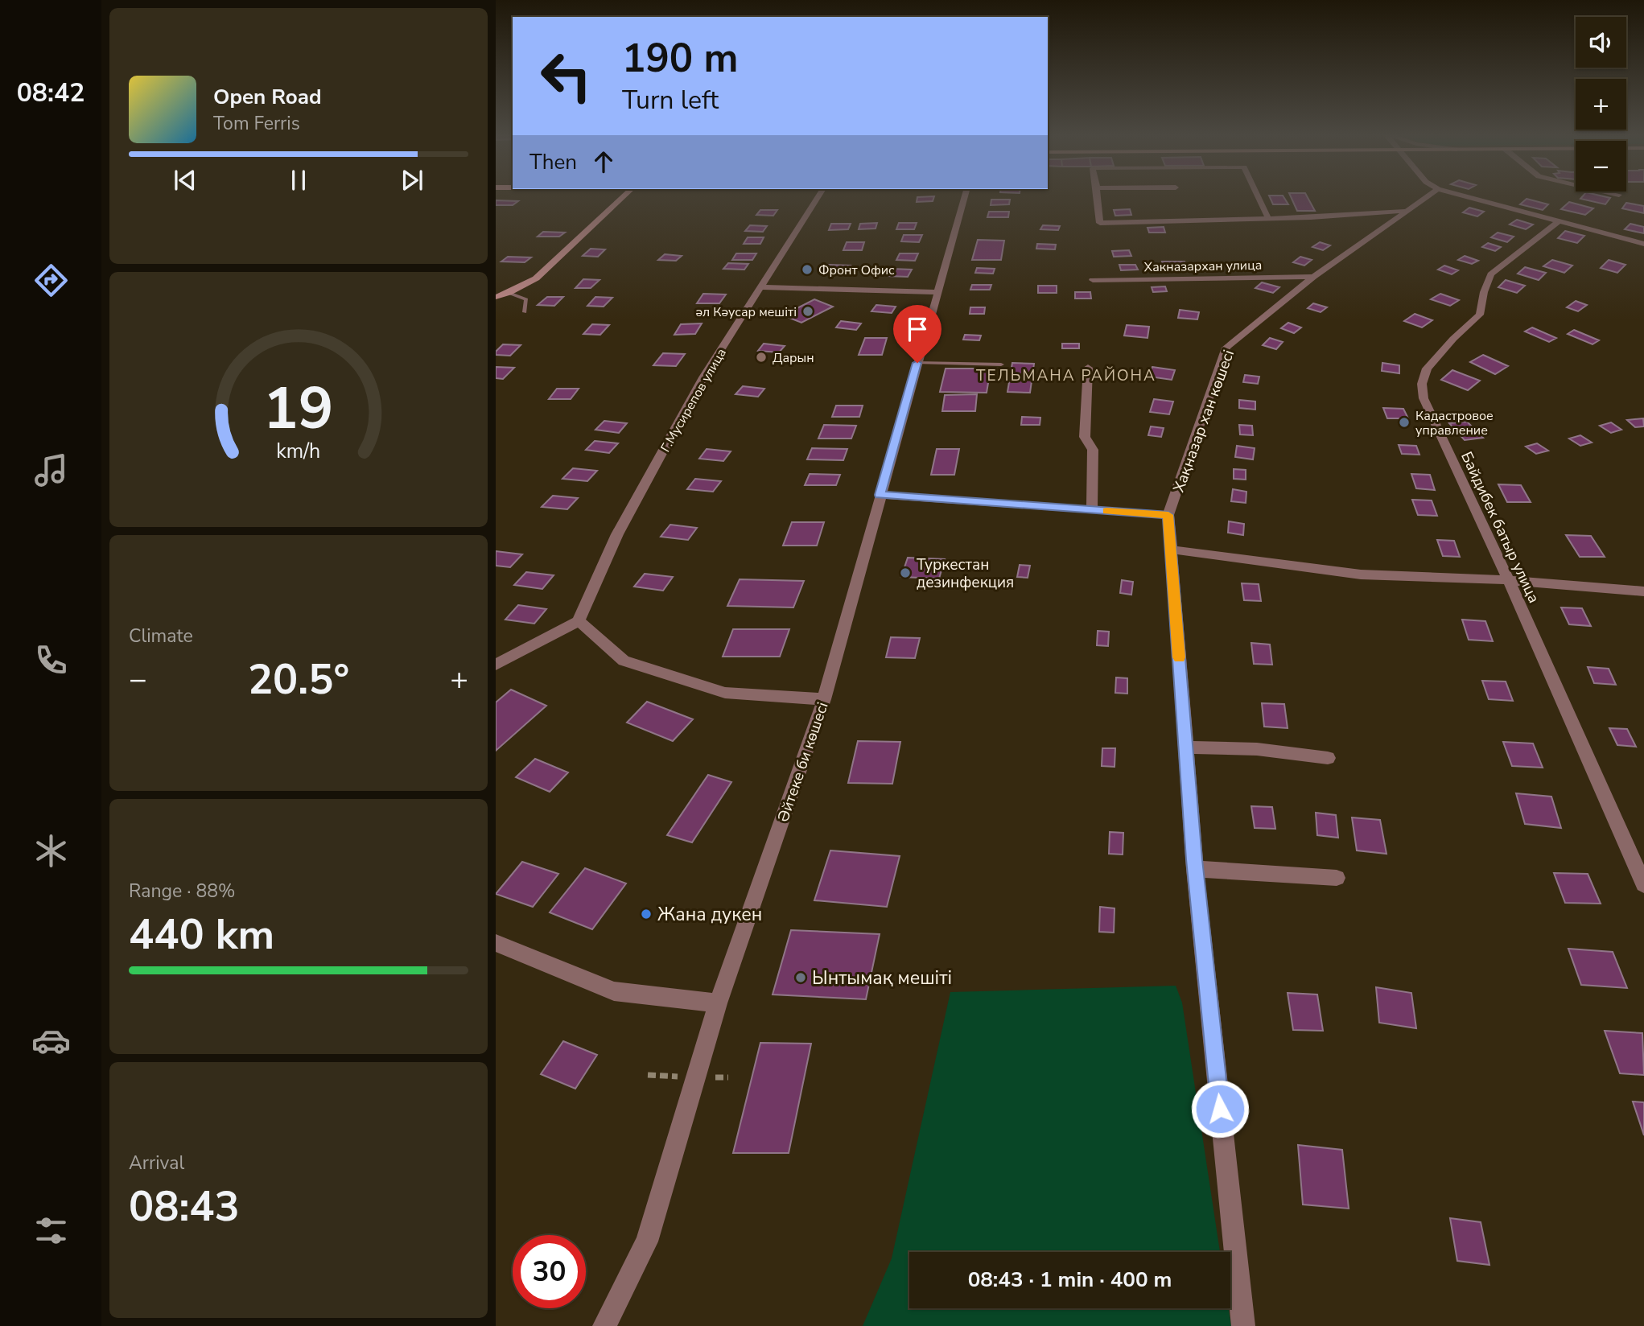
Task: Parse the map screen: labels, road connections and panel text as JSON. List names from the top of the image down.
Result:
{
  "streets": {
    "street": [
      "Хакназархан улица",
      "Г.Мусирепов улица",
      "Хақназар хан көшесі",
      "Байдибек батыр улица",
      "Әйтеке би көшесі"
    ]
  },
  "crossings": [
    ["Хакназархан улица", "Хақназар хан көшесі"]
  ],
  "districts": ["ТЕЛЬМАНА РАЙОНА"],
  "places": [
    "Фронт Офис",
    "әл Кәусар мешіті",
    "Дарын",
    "Кадастровое управление",
    "Туркестан дезинфекция",
    "Жана дукен",
    "Ынтымақ мешіті"
  ],
  "page": {
    "tabs": "08:42",
    "map_buttons": ["+", "−"],
    "turn": ["190 m", "Turn left"],
    "song": ["Open Road", "Tom Ferris"],
    "then": "Then",
    "tile": [
      "Climate",
      ["Range · 88%", "440 km"],
      ["Arrival", "08:43"]
    ],
    "heat": ["−", "20.5°", "+"],
    "limit": "30",
    "trip": "08:43 · 1 min · 400 m",
    "gauge": ["19", "km/h"]
  }
}
